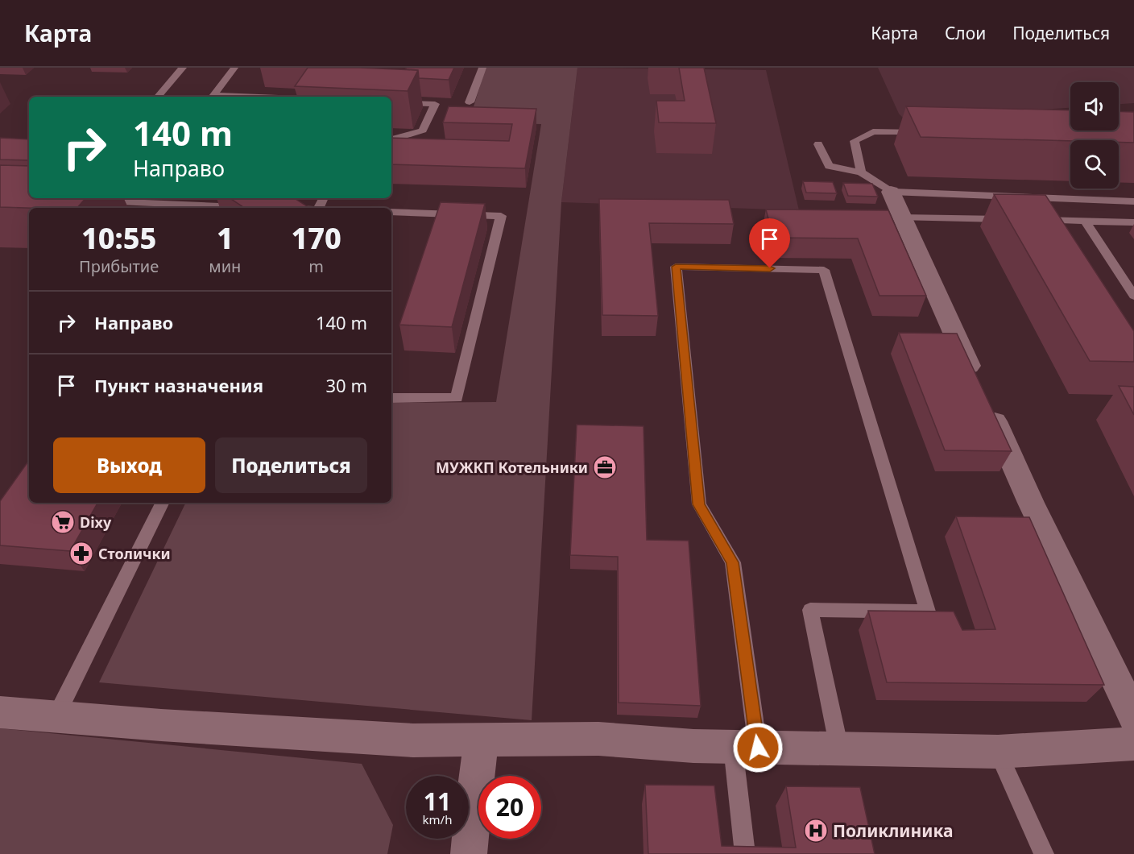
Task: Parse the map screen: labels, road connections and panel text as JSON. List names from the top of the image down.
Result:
{
  "places": {
    "office": ["МУЖКП Котельники"],
    "supermarket": ["Dixy"],
    "pharmacy": ["Столички"],
    "hospital": ["Поликлиника"]
  },
  "page": {
    "header": "Карта",
    "nav": ["Карта", "Слои", "Поделиться"],
    "turn": ["140 m", "Направо"],
    "eta": [
      "10:55",
      "Прибытие",
      "1",
      "мин",
      "170",
      "m"
    ],
    "list": [
      {
        "name": "Направо",
        "value": "140 m"
      },
      {
        "name": "Пункт назначения",
        "value": "30 m"
      }
    ],
    "buttons": ["Выход", "Поделиться"],
    "speed": "11 km/h",
    "limit": "20"
  }
}
